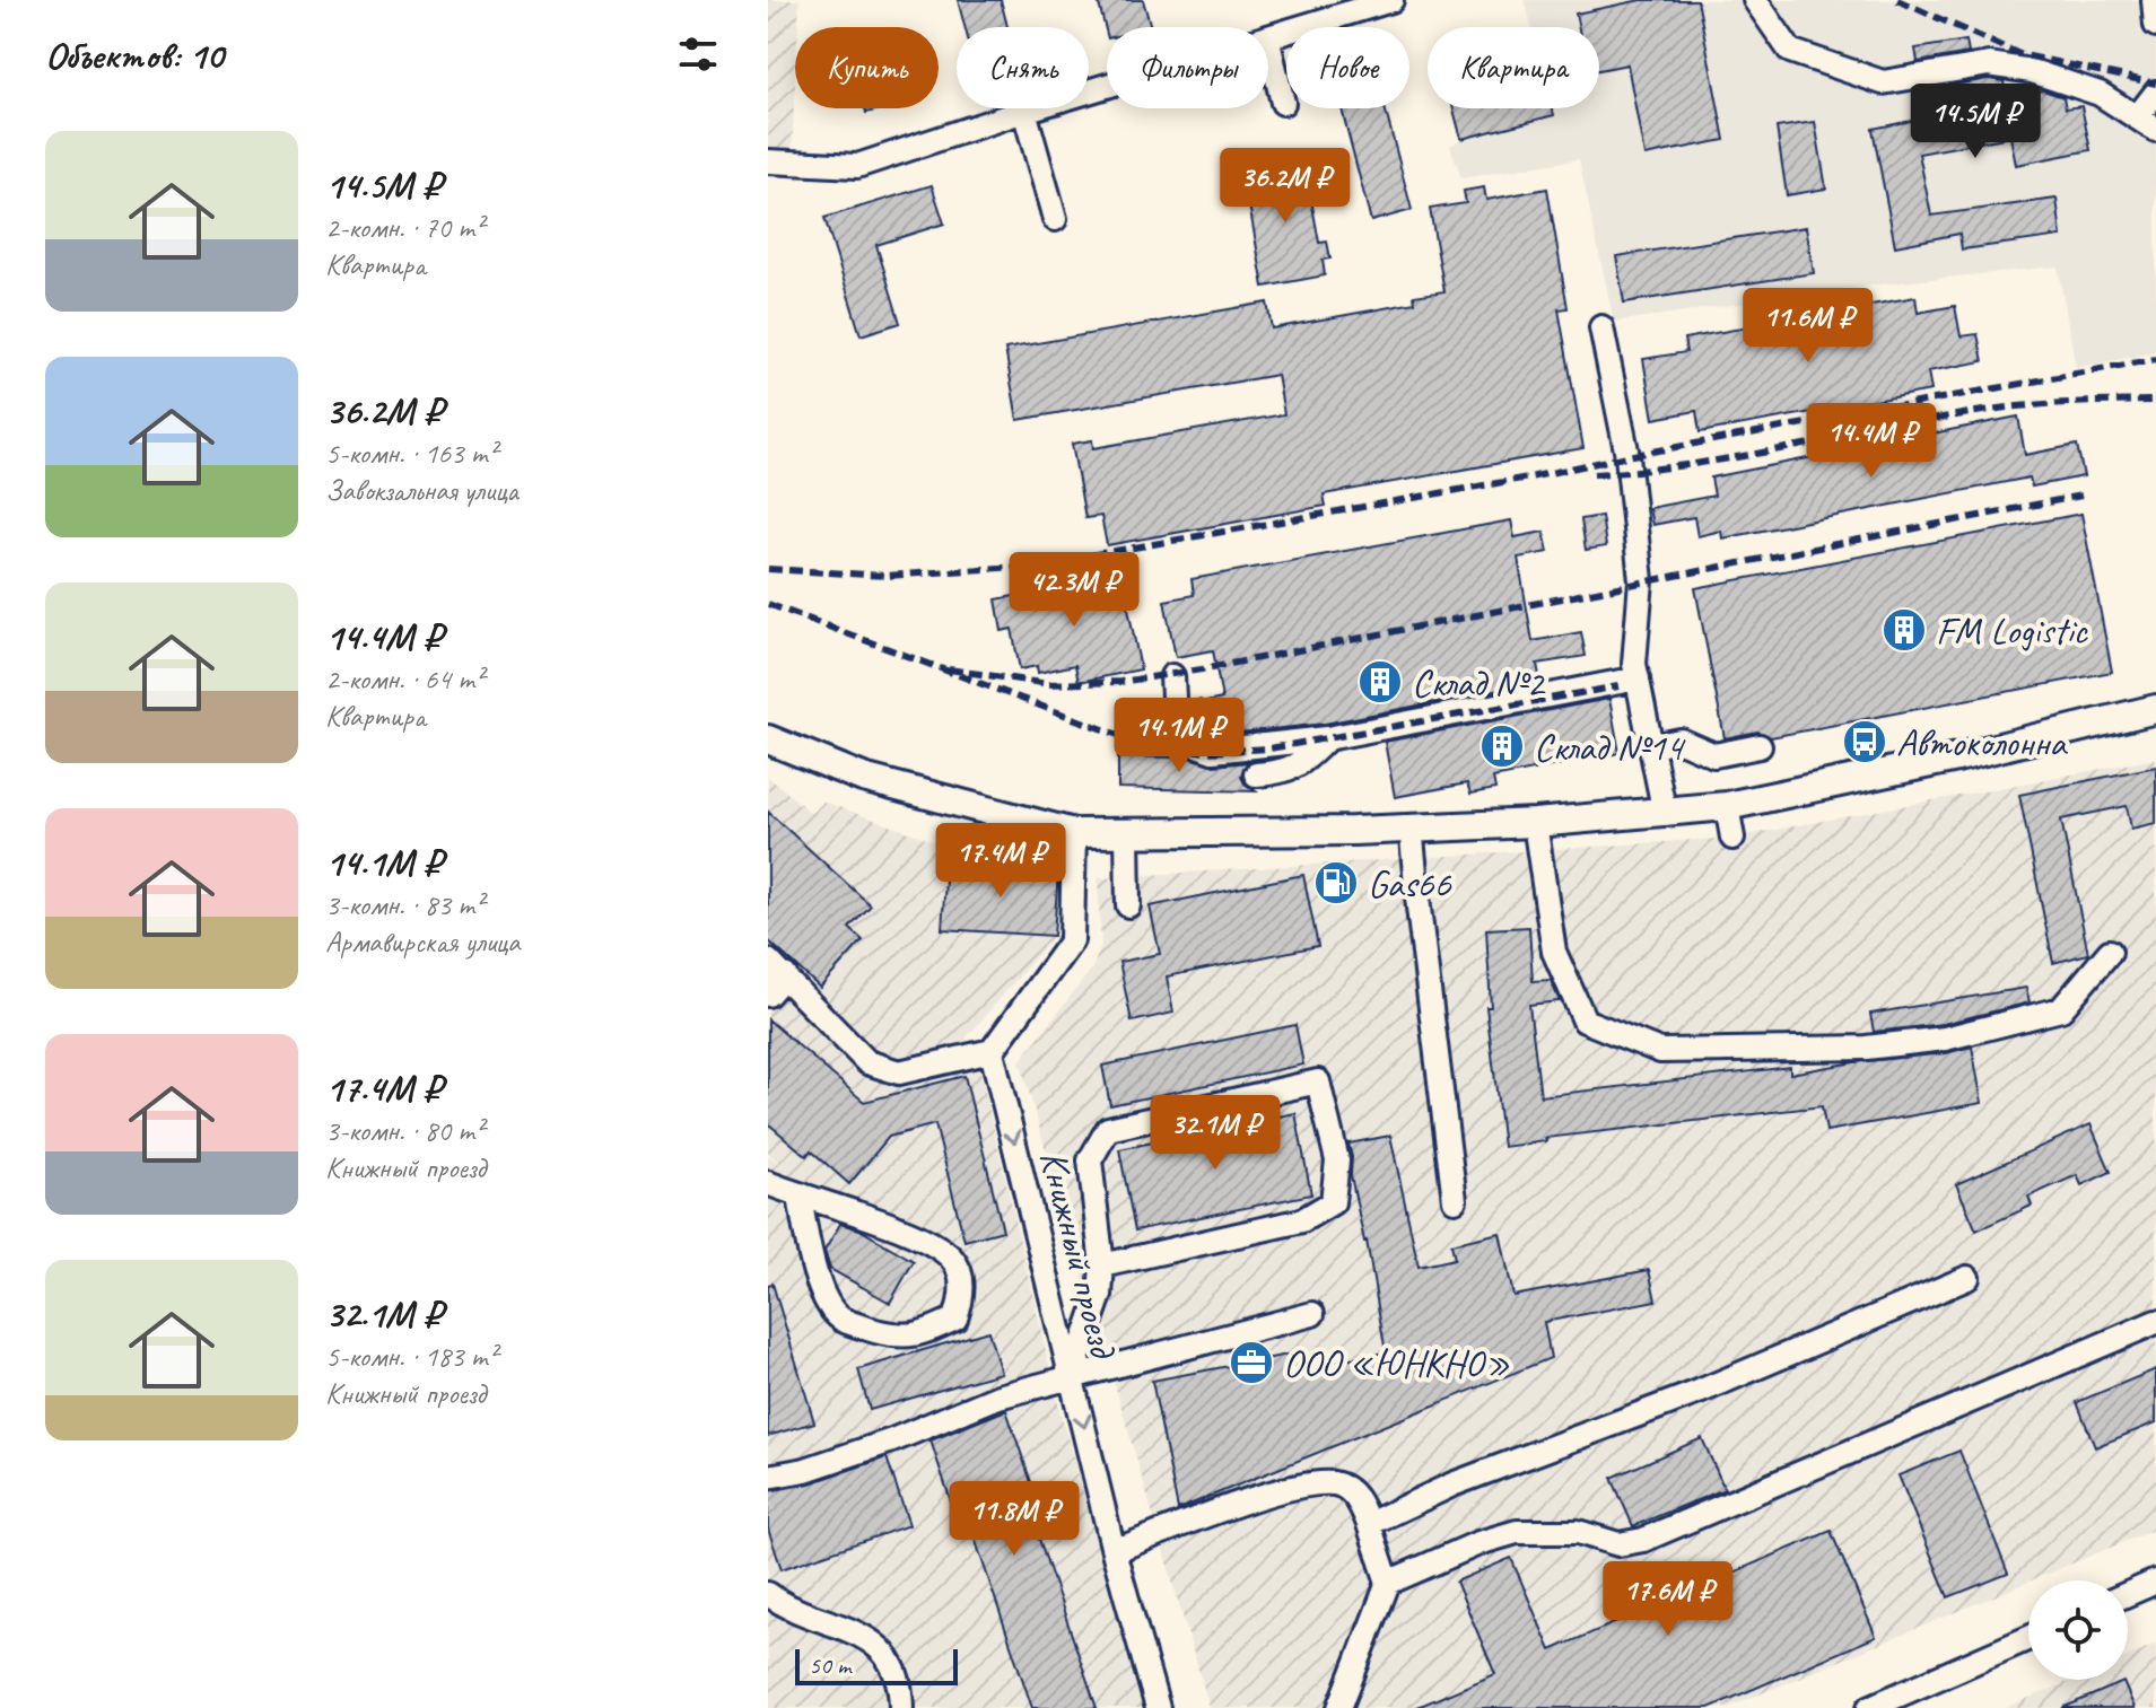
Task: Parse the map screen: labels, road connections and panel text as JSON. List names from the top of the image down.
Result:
{
  "streets": {
    "street": ["Книжный проезд"]
  },
  "one_way": ["Книжный проезд"],
  "places": {
    "building": ["FM Logistic", "Склад №2", "Склад №14"],
    "bus stop": ["Автоколонна"],
    "fuel station": ["Gas66"],
    "office": ["ООО «ЮНКНО»"]
  },
  "scale_bar": "50 m",
  "page": {
    "heading": "Объектов: 10",
    "chip": [
      "Купить",
      "Снять",
      "Фильтры",
      "Новое",
      "Квартира"
    ],
    "price": [
      "14.5M ₽",
      "36.2M ₽",
      "11.6M ₽",
      "14.4M ₽",
      "42.3M ₽",
      "14.1M ₽",
      "17.4M ₽",
      "32.1M ₽",
      "11.8M ₽",
      "17.6M ₽"
    ],
    "list": [
      {
        "name": "14.5M ₽",
        "note": "2-комн. · 70 m² · Квартира"
      },
      {
        "name": "36.2M ₽",
        "note": "5-комн. · 163 m² · Завокзальная улица"
      },
      {
        "name": "14.4M ₽",
        "note": "2-комн. · 64 m² · Квартира"
      },
      {
        "name": "14.1M ₽",
        "note": "3-комн. · 83 m² · Армавирская улица"
      },
      {
        "name": "17.4M ₽",
        "note": "3-комн. · 80 m² · Книжный проезд"
      },
      {
        "name": "32.1M ₽",
        "note": "5-комн. · 183 m² · Книжный проезд"
      }
    ],
    "scale": "50 m"
  }
}
